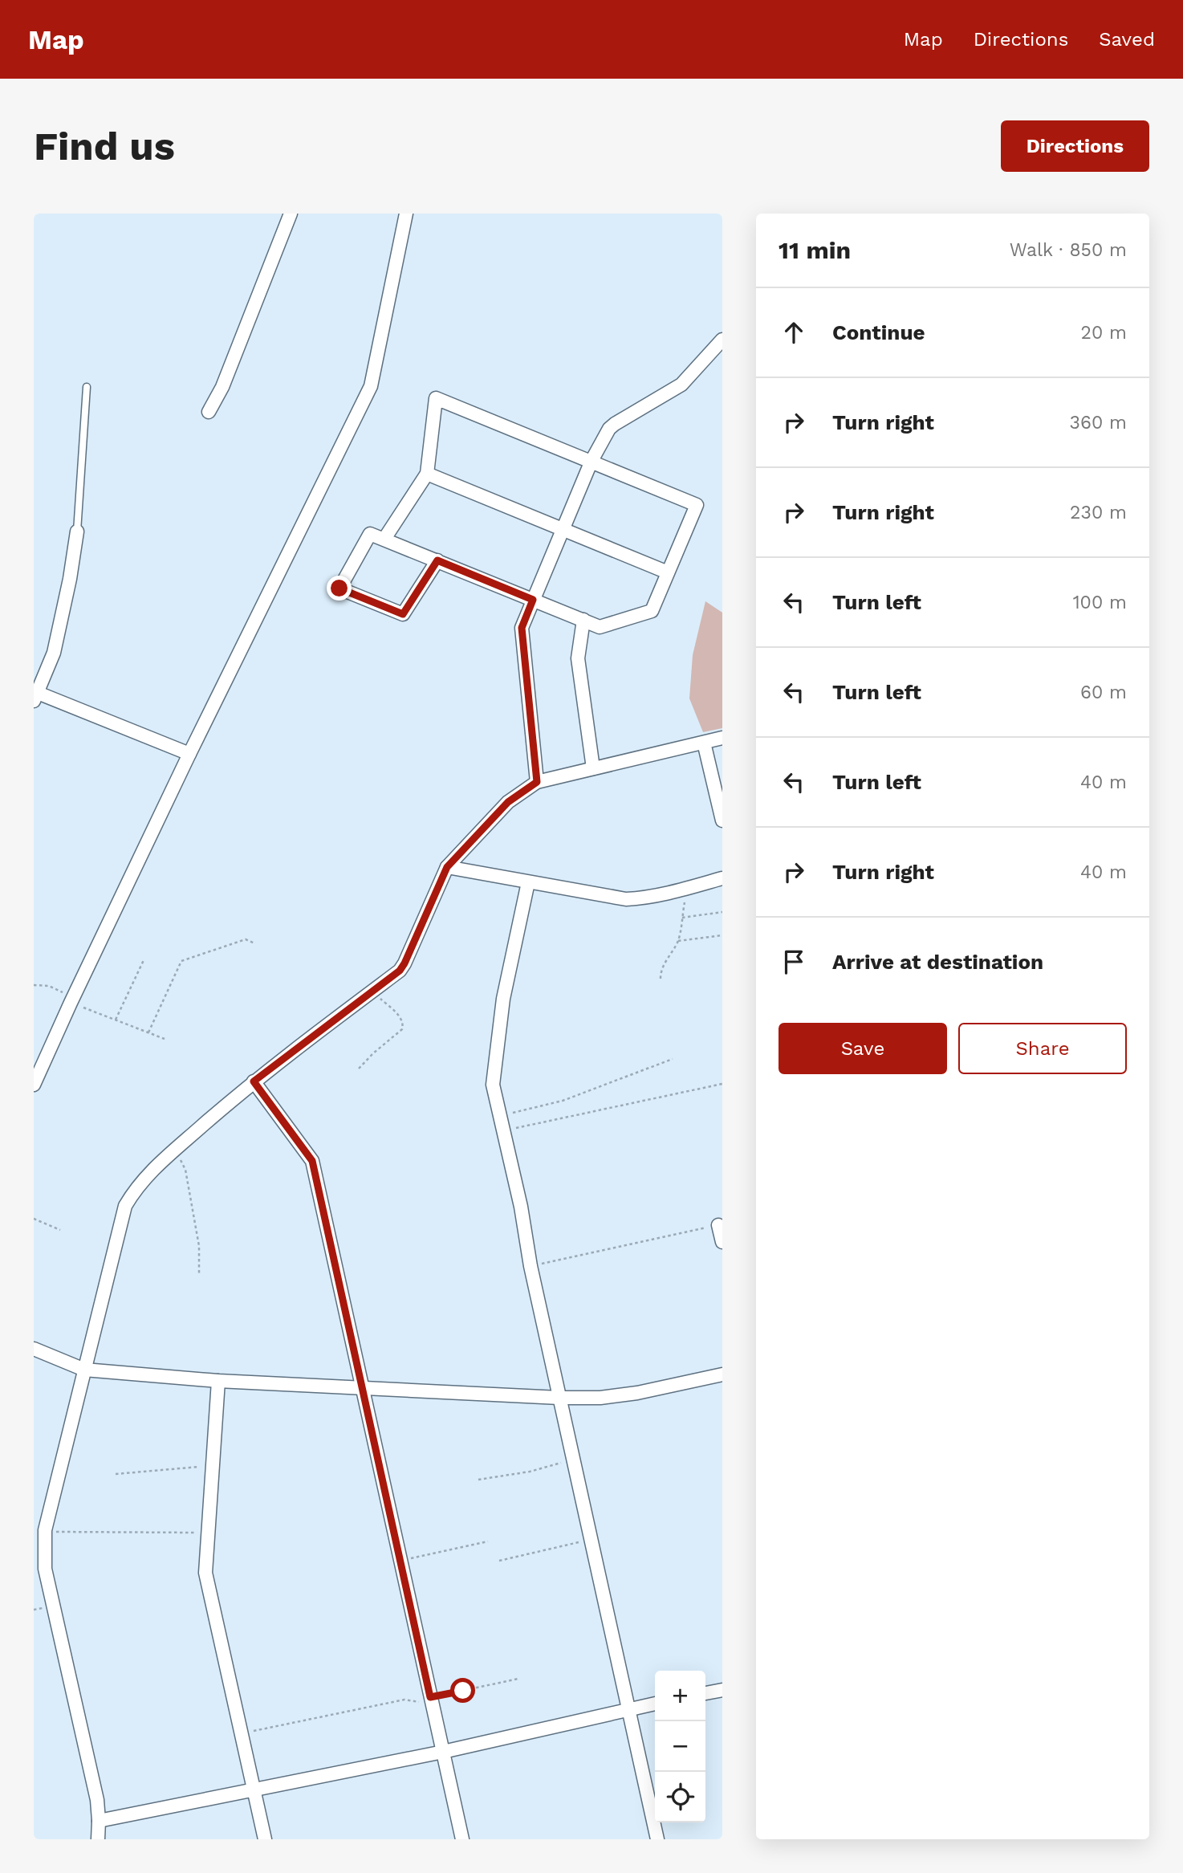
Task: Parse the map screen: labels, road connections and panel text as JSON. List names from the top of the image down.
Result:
{
  "page": {
    "header": "Map",
    "nav": ["Map", "Directions", "Saved"],
    "buttons": [
      "Directions",
      ["Save", "Share"]
    ],
    "title": "Find us",
    "heading": ["11 min", "Walk · 850 m"],
    "list": [
      ["Continue", "20 m"],
      ["Turn right", "360 m"],
      ["Turn right", "230 m"],
      ["Turn left", "100 m"],
      ["Turn left", "60 m"],
      ["Turn left", "40 m"],
      ["Turn right", "40 m"],
      "Arrive at destination"
    ],
    "map_buttons": ["+", "−"]
  }
}
